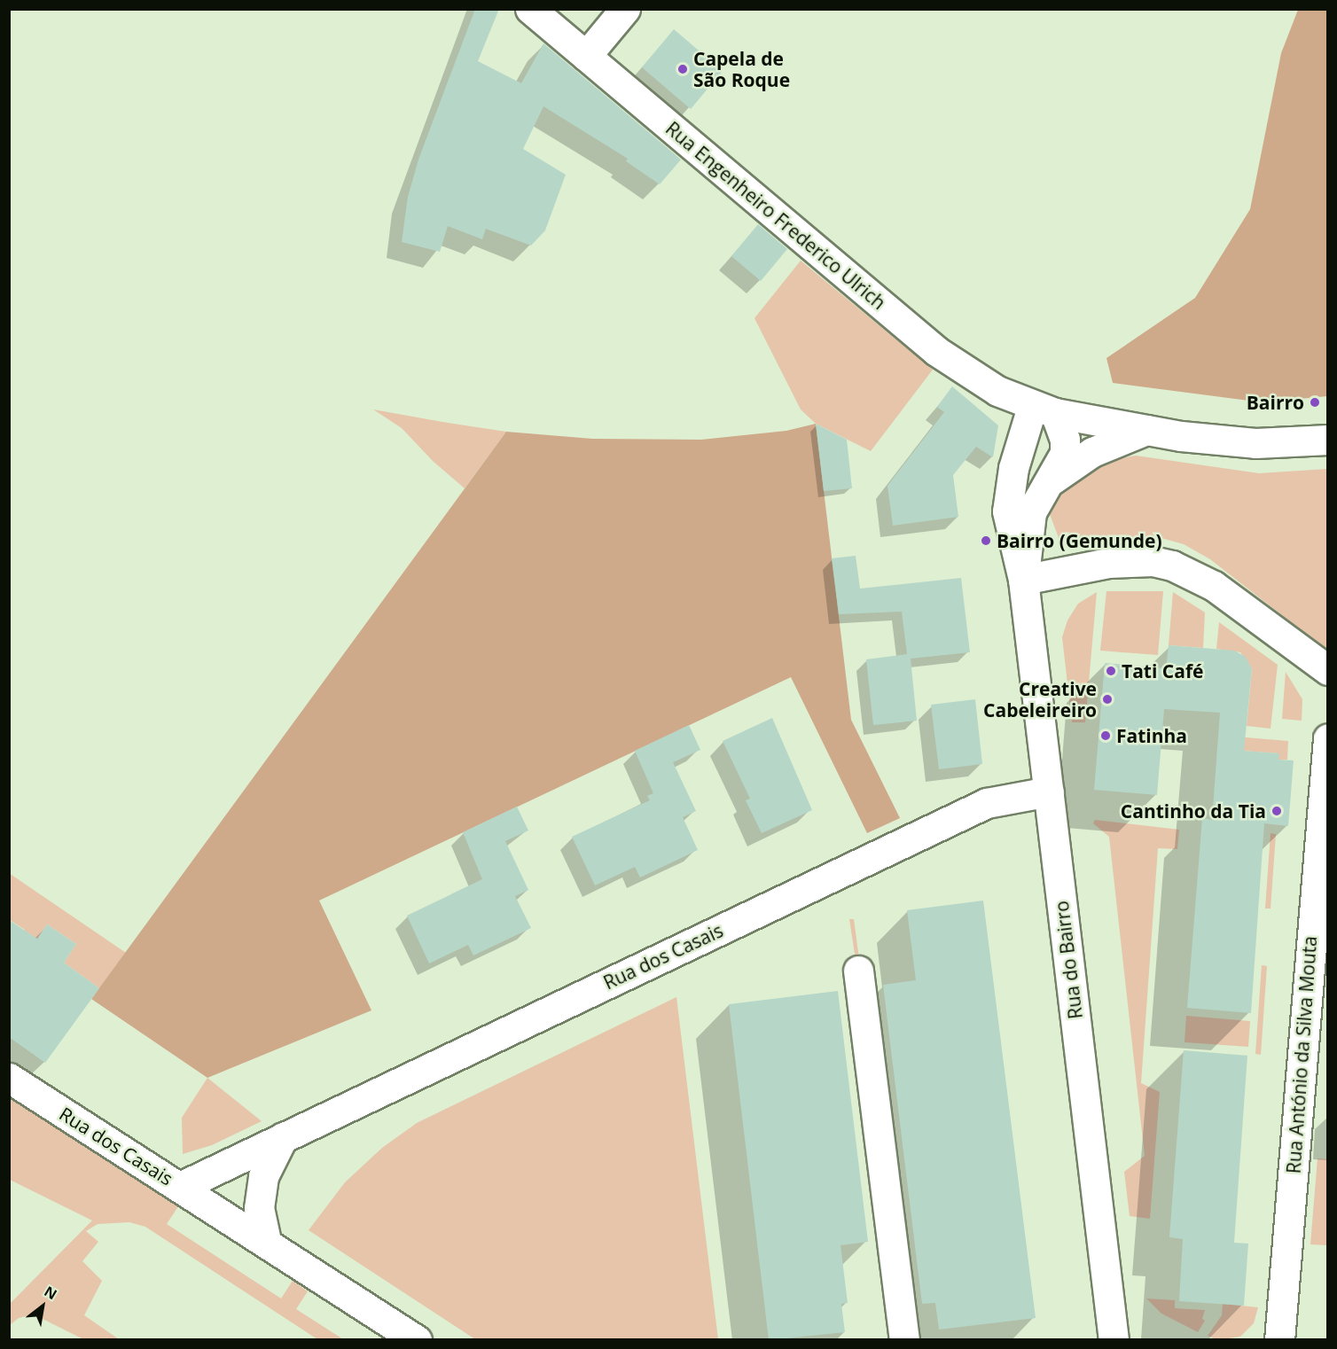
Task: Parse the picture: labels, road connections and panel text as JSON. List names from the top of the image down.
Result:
{
  "streets": {
    "street": [
      "Rua Engenheiro Frederico Ulrich",
      "Rua dos Casais",
      "Rua do Bairro",
      "Rua António da Silva Mouta"
    ]
  },
  "crossings": [
    ["Rua Engenheiro Frederico Ulrich", "Rua do Bairro"],
    ["Rua dos Casais", "Rua do Bairro"]
  ],
  "places": [
    "Capela de São Roque",
    "Bairro",
    "Bairro (Gemunde)",
    "Tati Café",
    "Creative Cabeleireiro",
    "Fatinha",
    "Cantinho da Tia"
  ],
  "north": "top right"
}
